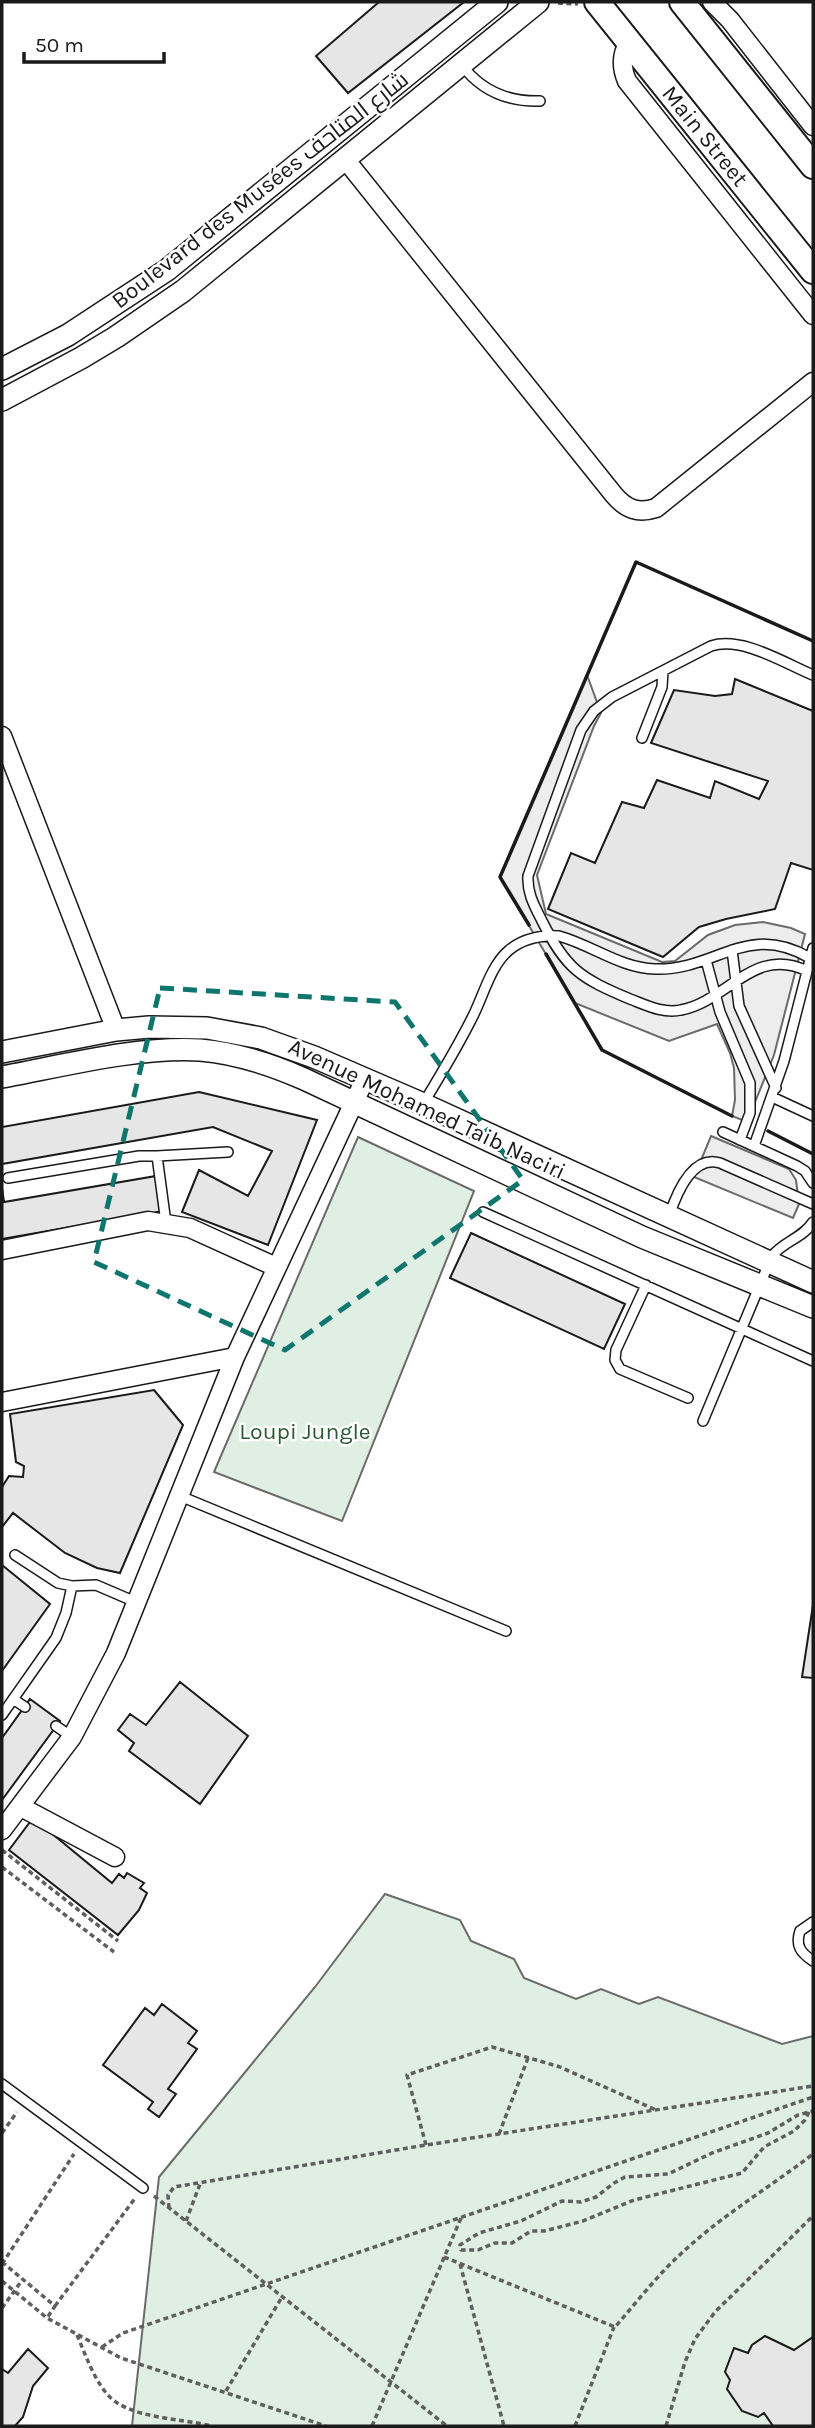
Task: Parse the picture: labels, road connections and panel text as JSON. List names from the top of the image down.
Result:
{
  "streets": {
    "main road": ["Main Street"],
    "street": ["Boulevard des Musées شارع المتاحف", "Avenue Mohamed Taib Naciri"]
  },
  "parks": ["Loupi Jungle"],
  "scale_bar": "50 m"
}
